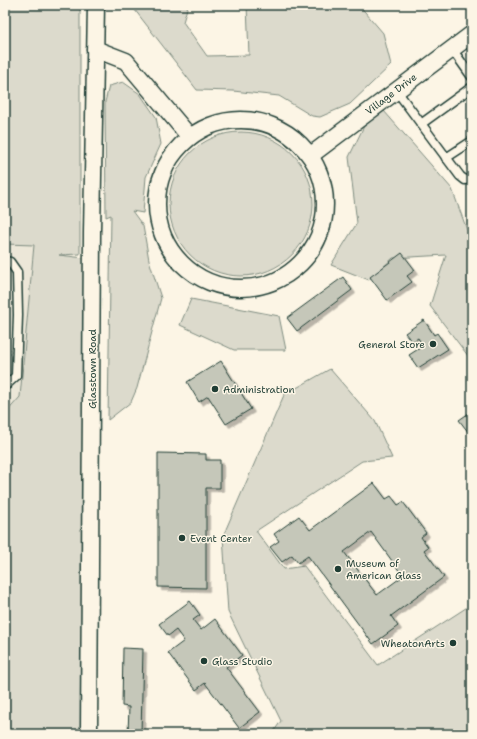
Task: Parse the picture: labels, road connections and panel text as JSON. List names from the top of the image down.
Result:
{
  "streets": {
    "street": ["Village Drive", "Glasstown Road"]
  },
  "places": [
    "General Store",
    "Administration",
    "Event Center",
    "Museum of American Glass",
    "WheatonArts",
    "Glass Studio"
  ]
}
